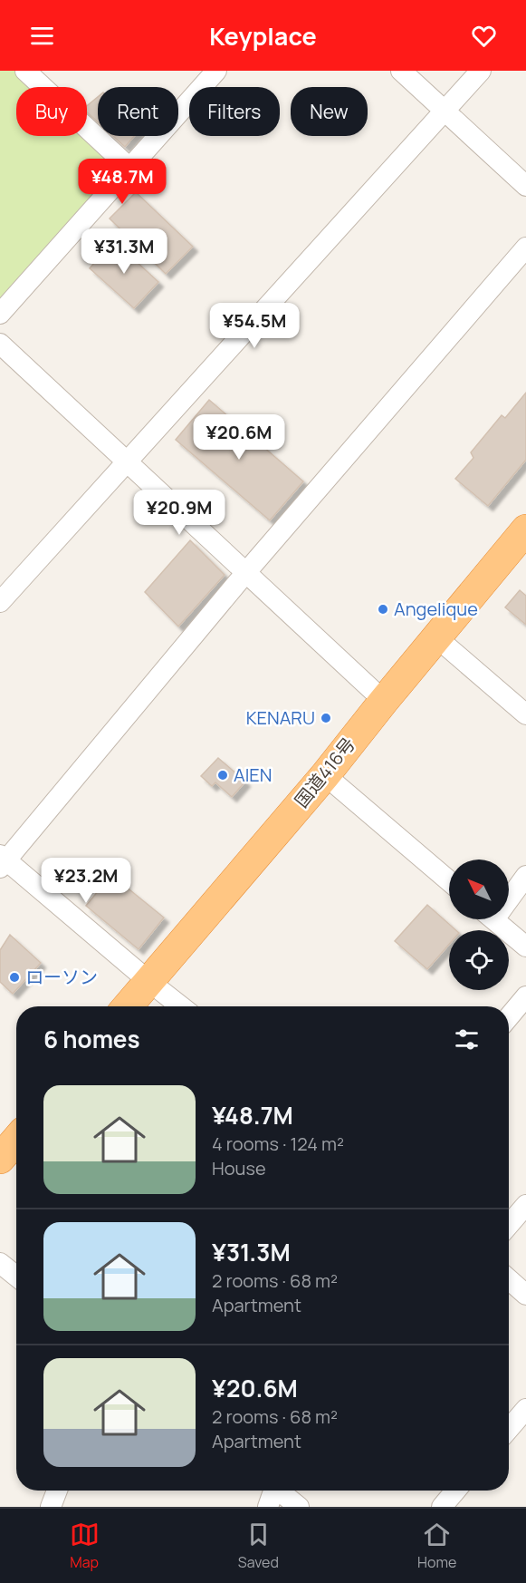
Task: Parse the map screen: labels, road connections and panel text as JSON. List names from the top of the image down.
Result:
{
  "streets": {
    "highway": ["国道416号"]
  },
  "places": [
    "Angelique",
    "KENARU",
    "AIEN",
    "ローソン"
  ],
  "north": "top left",
  "page": {
    "header": "Keyplace",
    "chip": [
      "Buy",
      "Rent",
      "Filters",
      "New"
    ],
    "price": [
      "¥48.7M",
      "¥31.3M",
      "¥54.5M",
      "¥20.6M",
      "¥20.9M",
      "¥23.2M"
    ],
    "heading": "6 homes",
    "list": [
      {
        "name": "¥48.7M",
        "note": "4 rooms · 124 m² · House"
      },
      {
        "name": "¥31.3M",
        "note": "2 rooms · 68 m² · Apartment"
      },
      {
        "name": "¥20.6M",
        "note": "2 rooms · 68 m² · Apartment"
      }
    ],
    "tabs": ["Map", "Saved", "Home"]
  }
}
